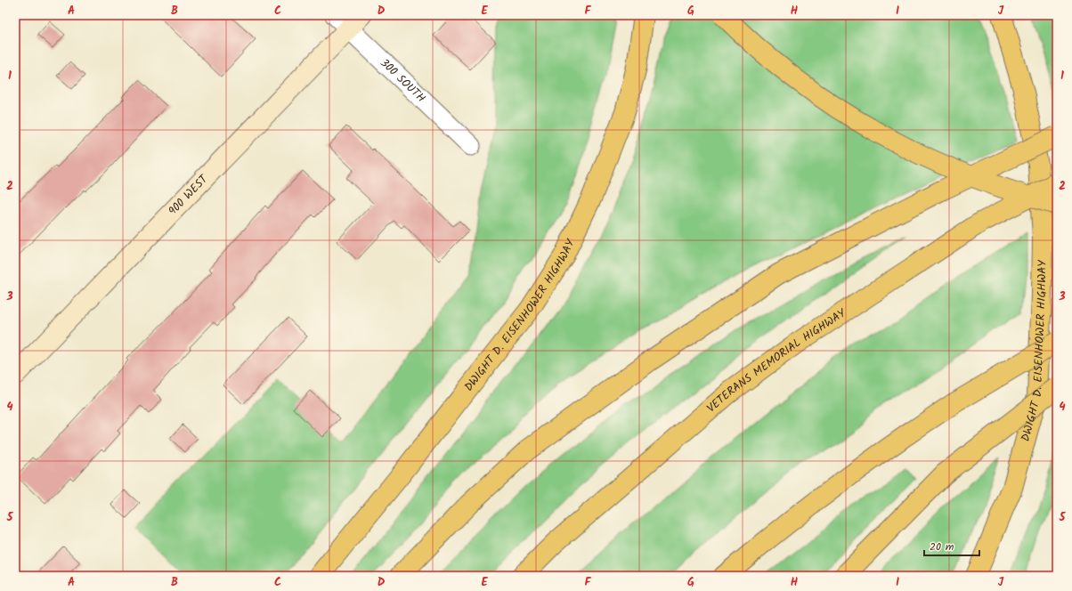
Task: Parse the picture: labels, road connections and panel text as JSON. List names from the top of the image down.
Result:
{
  "streets": {
    "highway": ["DWIGHT D. EISENHOWER HIGHWAY", "VETERANS MEMORIAL HIGHWAY"],
    "main road": ["900 WEST"],
    "street": ["300 SOUTH"]
  },
  "crossings": [
    ["300 SOUTH", "900 WEST"]
  ],
  "scale_bar": "20 m",
  "grid": {
    "columns": [
      "A",
      "B",
      "C",
      "D",
      "E",
      "F",
      "G",
      "H",
      "I",
      "J"
    ],
    "rows": [
      "1",
      "2",
      "3",
      "4",
      "5"
    ]
  }
}
